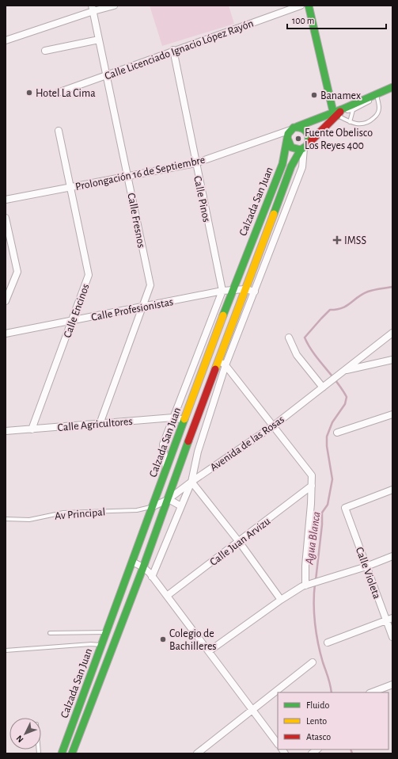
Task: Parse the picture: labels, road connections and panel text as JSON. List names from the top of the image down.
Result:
{
  "streets": {
    "main road": ["Calzada San Juan"],
    "street": [
      "Calle Licenciado Ignacio López Rayón",
      "Prolongación 16 de Septiembre",
      "Calle Pinos",
      "Calle Fresnos",
      "Calle Profesionistas",
      "Calle Encinos",
      "Calle Agricultores",
      "Avenida de las Rosas",
      "Calle Juan Arvizu",
      "Calle Violeta"
    ],
    "lane": ["Av Principal"]
  },
  "crossings": [
    ["Calle Licenciado Ignacio López Rayón", "Calle Pinos"],
    ["Calle Licenciado Ignacio López Rayón", "Calle Fresnos"],
    ["Prolongación 16 de Septiembre", "Calle Pinos"],
    ["Prolongación 16 de Septiembre", "Calzada San Juan"],
    ["Prolongación 16 de Septiembre", "Calle Fresnos"],
    ["Prolongación 16 de Septiembre", "Calle Encinos"],
    ["Calle Pinos", "Calle Profesionistas"],
    ["Calzada San Juan", "Calle Profesionistas"],
    ["Calzada San Juan", "Calle Agricultores"],
    ["Calzada San Juan", "Avenida de las Rosas"],
    ["Calzada San Juan", "Av Principal"],
    ["Calle Fresnos", "Calle Profesionistas"],
    ["Calle Fresnos", "Calle Agricultores"],
    ["Calle Profesionistas", "Calle Encinos"],
    ["Calle Encinos", "Calle Agricultores"],
    ["Avenida de las Rosas", "Av Principal"]
  ],
  "water": ["Agua Blanca"],
  "places": {
    "other": [
      "Hotel La Cima",
      "Banamex",
      "Fuente Obelisco Los Reyes 400",
      "Colegio de Bachilleres"
    ],
    "health": ["IMSS"]
  },
  "legend": ["Fluido", "Lento", "Atasco"],
  "scale_bar": "100 m",
  "north": "bottom left"
}
